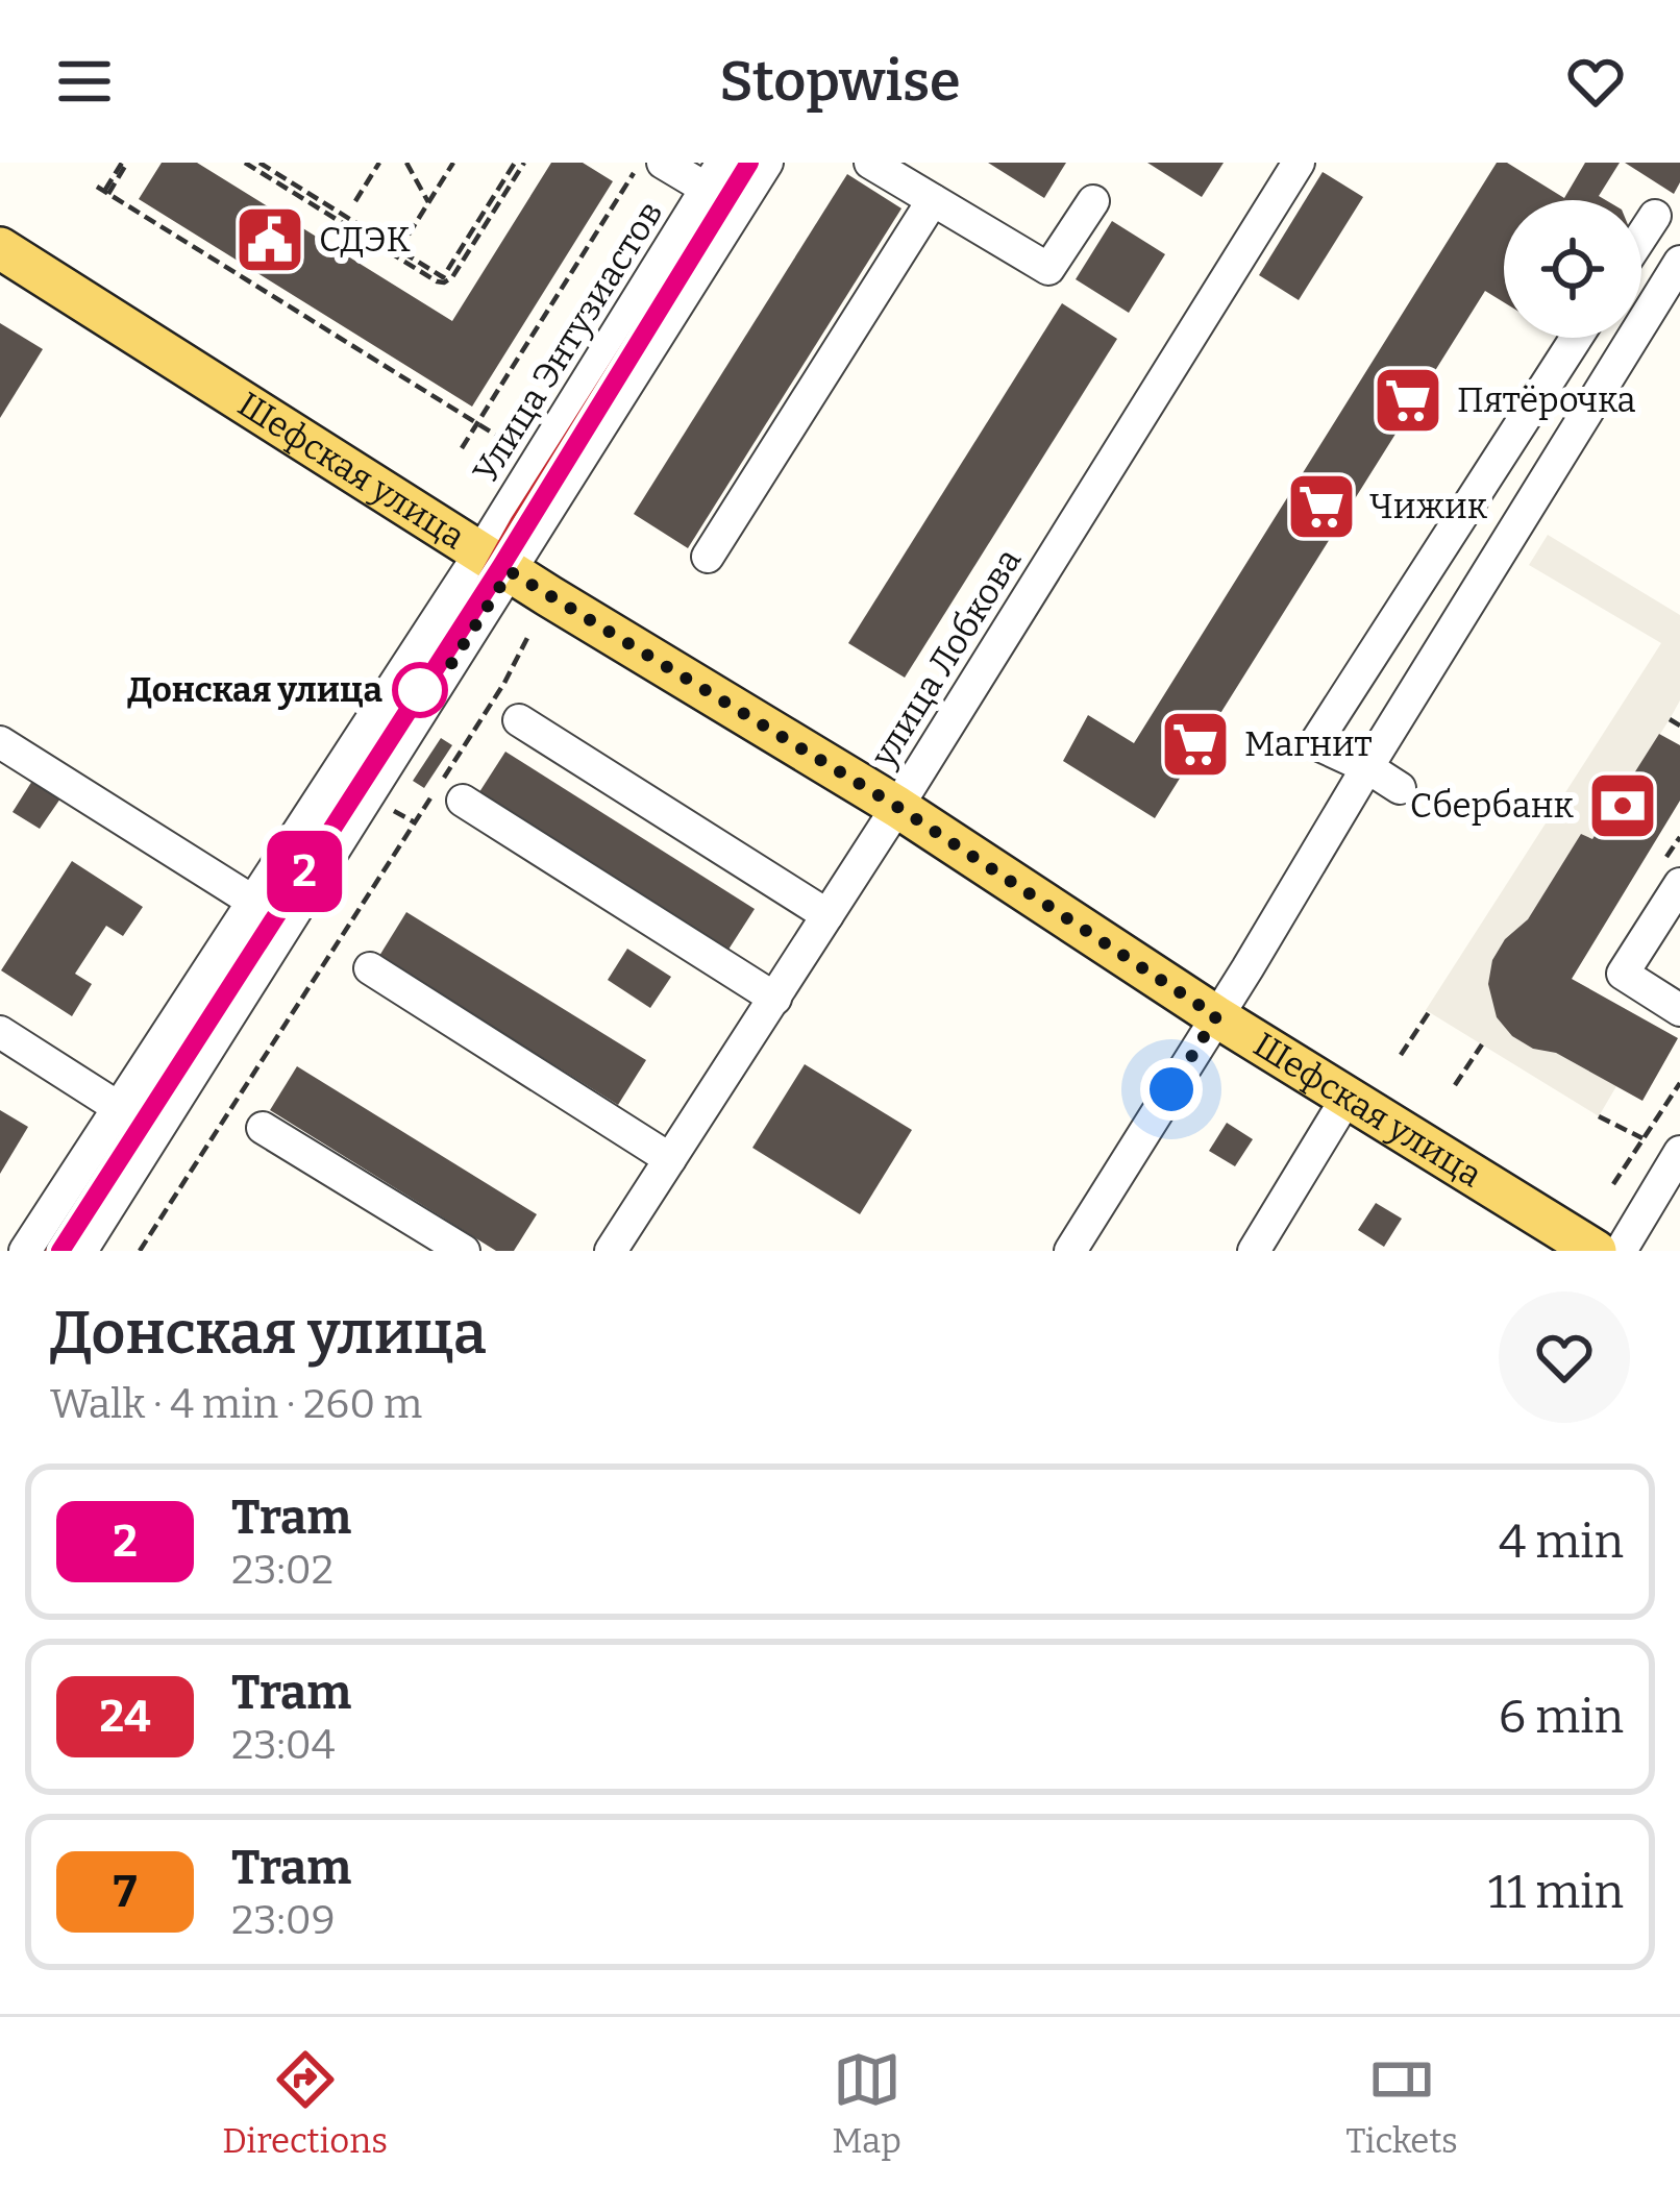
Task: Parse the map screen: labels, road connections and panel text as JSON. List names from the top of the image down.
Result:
{
  "streets": {
    "main road": ["Шефская улица"],
    "street": ["Улица Энтузиастов", "улица Лобкова"]
  },
  "crossings": [
    ["Улица Энтузиастов", "Шефская улица"],
    ["Шефская улица", "улица Лобкова"]
  ],
  "places": {
    "public building": ["СДЭК"],
    "supermarket": ["Пятёрочка", "Чижик", "Магнит"],
    "other": ["Донская улица"],
    "bank": ["Сбербанк"]
  },
  "lines": ["tram line 2"],
  "page": {
    "header": "Stopwise",
    "on_map": "2",
    "heading": ["Донская улица", "Walk · 4 min · 260 m"],
    "list": [
      {
        "mark": "2",
        "name": "Tram",
        "note": "23:02",
        "value": "4 min"
      },
      {
        "mark": "24",
        "name": "Tram",
        "note": "23:04",
        "value": "6 min"
      },
      {
        "mark": "7",
        "name": "Tram",
        "note": "23:09",
        "value": "11 min"
      }
    ],
    "tabs": ["Directions", "Map", "Tickets"]
  }
}
